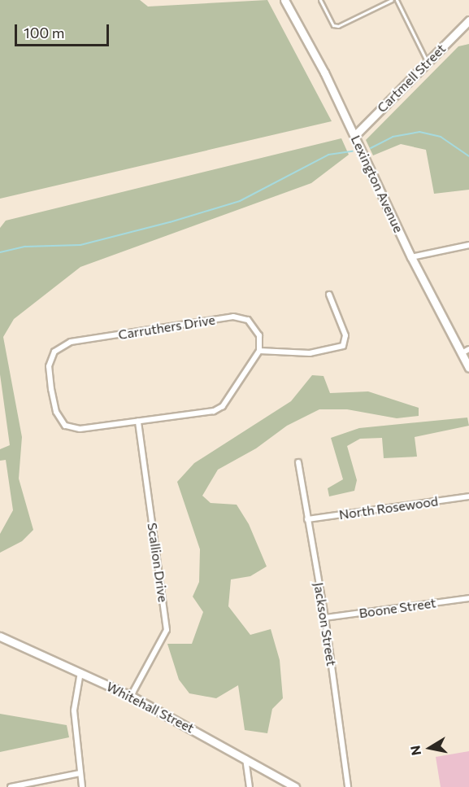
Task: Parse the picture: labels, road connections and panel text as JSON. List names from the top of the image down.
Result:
{
  "streets": {
    "street": [
      "Cartmell Street",
      "Lexington Avenue",
      "Carruthers Drive",
      "North Rosewood",
      "Scallion Drive",
      "Boone Street",
      "Jackson Street",
      "Whitehall Street"
    ]
  },
  "crossings": [
    ["Cartmell Street", "Lexington Avenue"],
    ["Carruthers Drive", "Scallion Drive"],
    ["North Rosewood", "Jackson Street"],
    ["Scallion Drive", "Whitehall Street"],
    ["Boone Street", "Jackson Street"]
  ],
  "scale_bar": "100 m",
  "north": "left"
}
